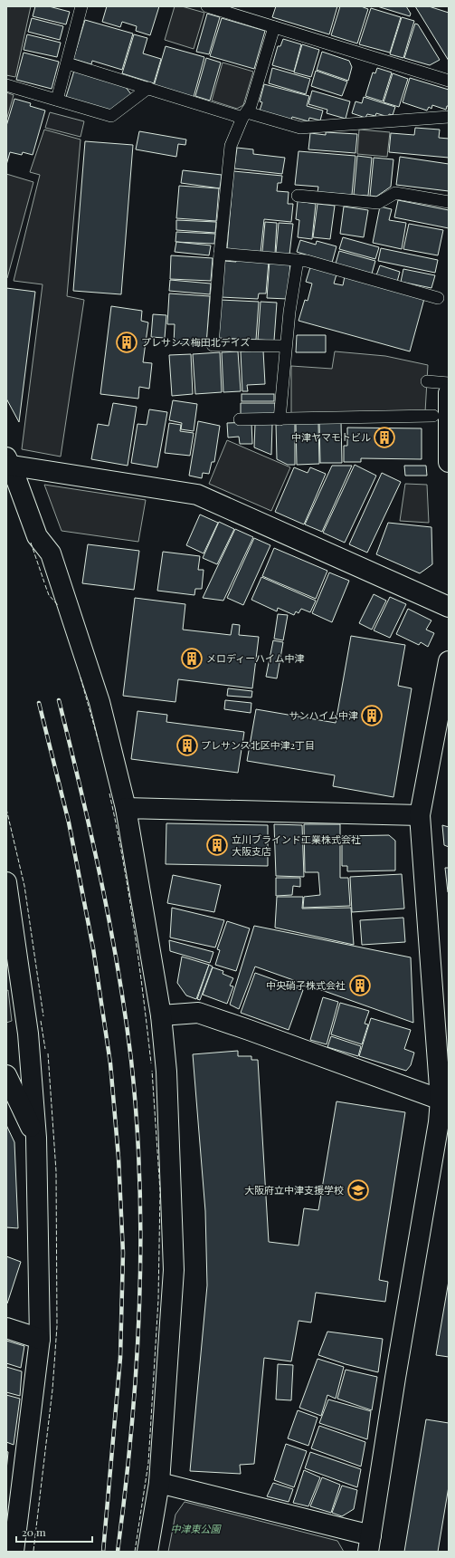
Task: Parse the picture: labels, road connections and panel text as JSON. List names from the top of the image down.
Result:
{
  "parks": ["中津東公園"],
  "places": {
    "building": [
      "プレサンス梅田北デイズ",
      "中津ヤマモトビル",
      "メロディーハイム中津",
      "サンハイム中津",
      "プレサンス北区中津2丁目",
      "立川ブラインド工業株式会社 大阪支店",
      "中央硝子株式会社"
    ],
    "school or university": ["大阪府立中津支援学校"]
  },
  "scale_bar": "20 m"
}
